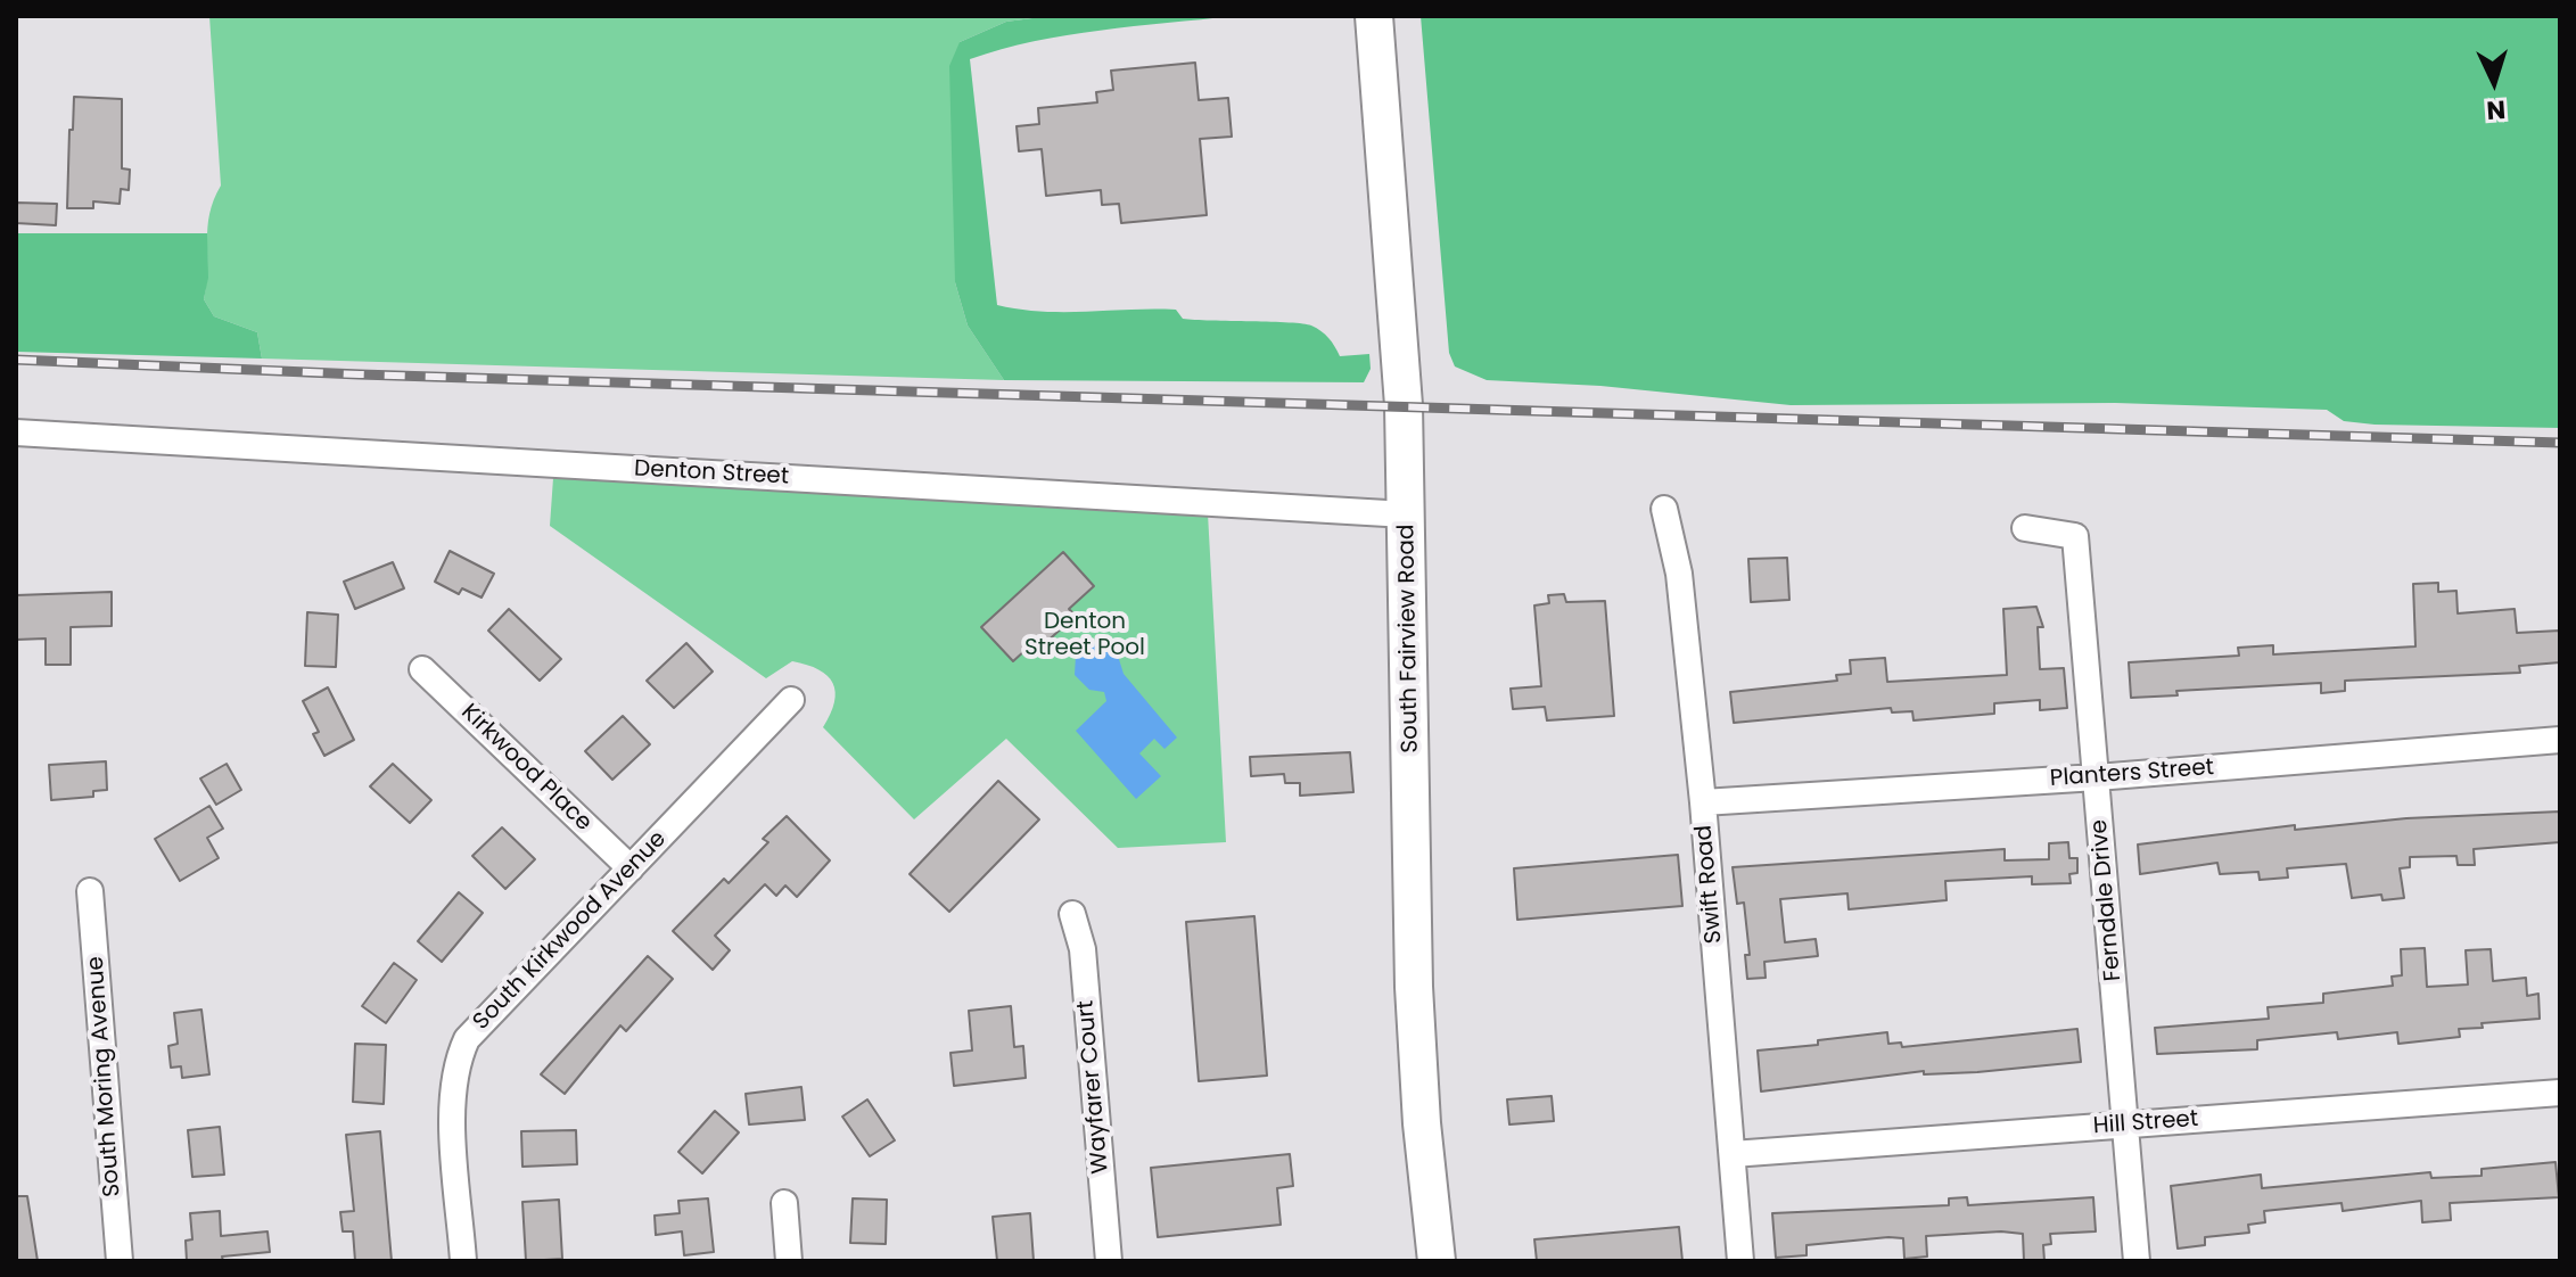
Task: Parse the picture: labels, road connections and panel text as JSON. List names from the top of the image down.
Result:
{
  "streets": {
    "main road": ["South Fairview Road"],
    "street": [
      "Denton Street",
      "Kirkwood Place",
      "Planters Street",
      "Swift Road",
      "Ferndale Drive",
      "South Kirkwood Avenue",
      "South Moring Avenue",
      "Wayfarer Court",
      "Hill Street"
    ]
  },
  "crossings": [
    ["Denton Street", "South Fairview Road"],
    ["Kirkwood Place", "South Kirkwood Avenue"],
    ["Planters Street", "Swift Road"],
    ["Planters Street", "Ferndale Drive"],
    ["Swift Road", "Hill Street"],
    ["Ferndale Drive", "Hill Street"]
  ],
  "parks": ["Denton Street Pool"],
  "north": "bottom"
}
